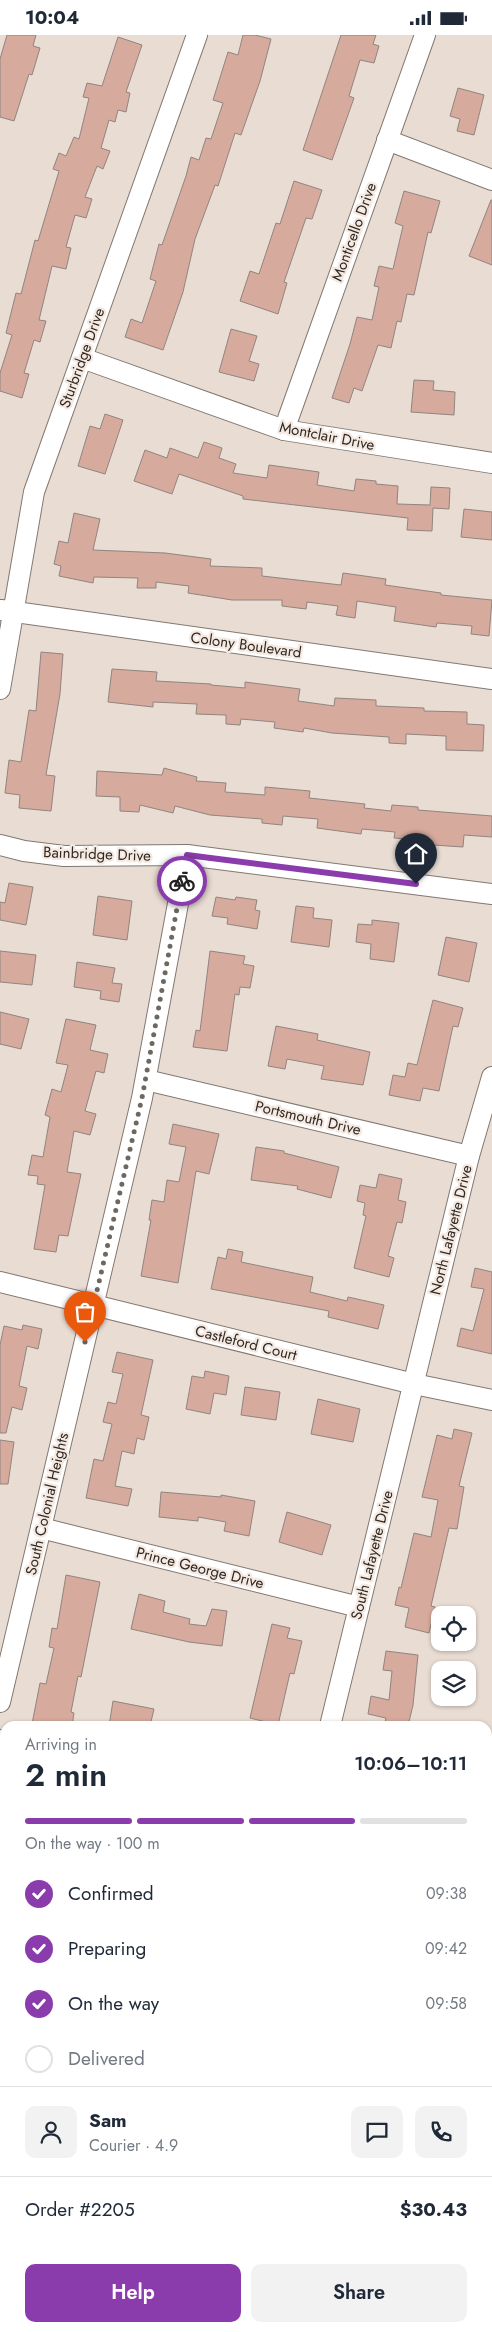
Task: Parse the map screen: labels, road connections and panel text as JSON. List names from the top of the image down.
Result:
{
  "streets": {
    "street": [
      "Monticello Drive",
      "Sturbridge Drive",
      "Montclair Drive",
      "Colony Boulevard",
      "Bainbridge Drive",
      "Portsmouth Drive",
      "North Lafayette Drive",
      "Castleford Court",
      "South Colonial Heights",
      "South Lafayette Drive",
      "Prince George Drive"
    ]
  },
  "crossings": [
    ["Monticello Drive", "Montclair Drive"],
    ["Sturbridge Drive", "Montclair Drive"],
    ["Sturbridge Drive", "Colony Boulevard"],
    ["Bainbridge Drive", "South Colonial Heights"],
    ["Portsmouth Drive", "North Lafayette Drive"],
    ["Portsmouth Drive", "South Colonial Heights"],
    ["North Lafayette Drive", "Castleford Court"],
    ["North Lafayette Drive", "South Lafayette Drive"],
    ["Castleford Court", "South Colonial Heights"],
    ["Castleford Court", "South Lafayette Drive"],
    ["South Colonial Heights", "Prince George Drive"],
    ["South Lafayette Drive", "Prince George Drive"]
  ],
  "page": {
    "status": "10:04",
    "heading": ["2 min", "Arriving in", "10:06–10:11"],
    "panel": [
      "Sam",
      "Courier · 4.9",
      "Order #2205",
      "$30.43"
    ],
    "bar": "On the way · 100 m",
    "list": [
      ["Confirmed", "09:38"],
      ["Preparing", "09:42"],
      ["On the way", "09:58"],
      "Delivered"
    ],
    "buttons": ["Help", "Share"]
  }
}
